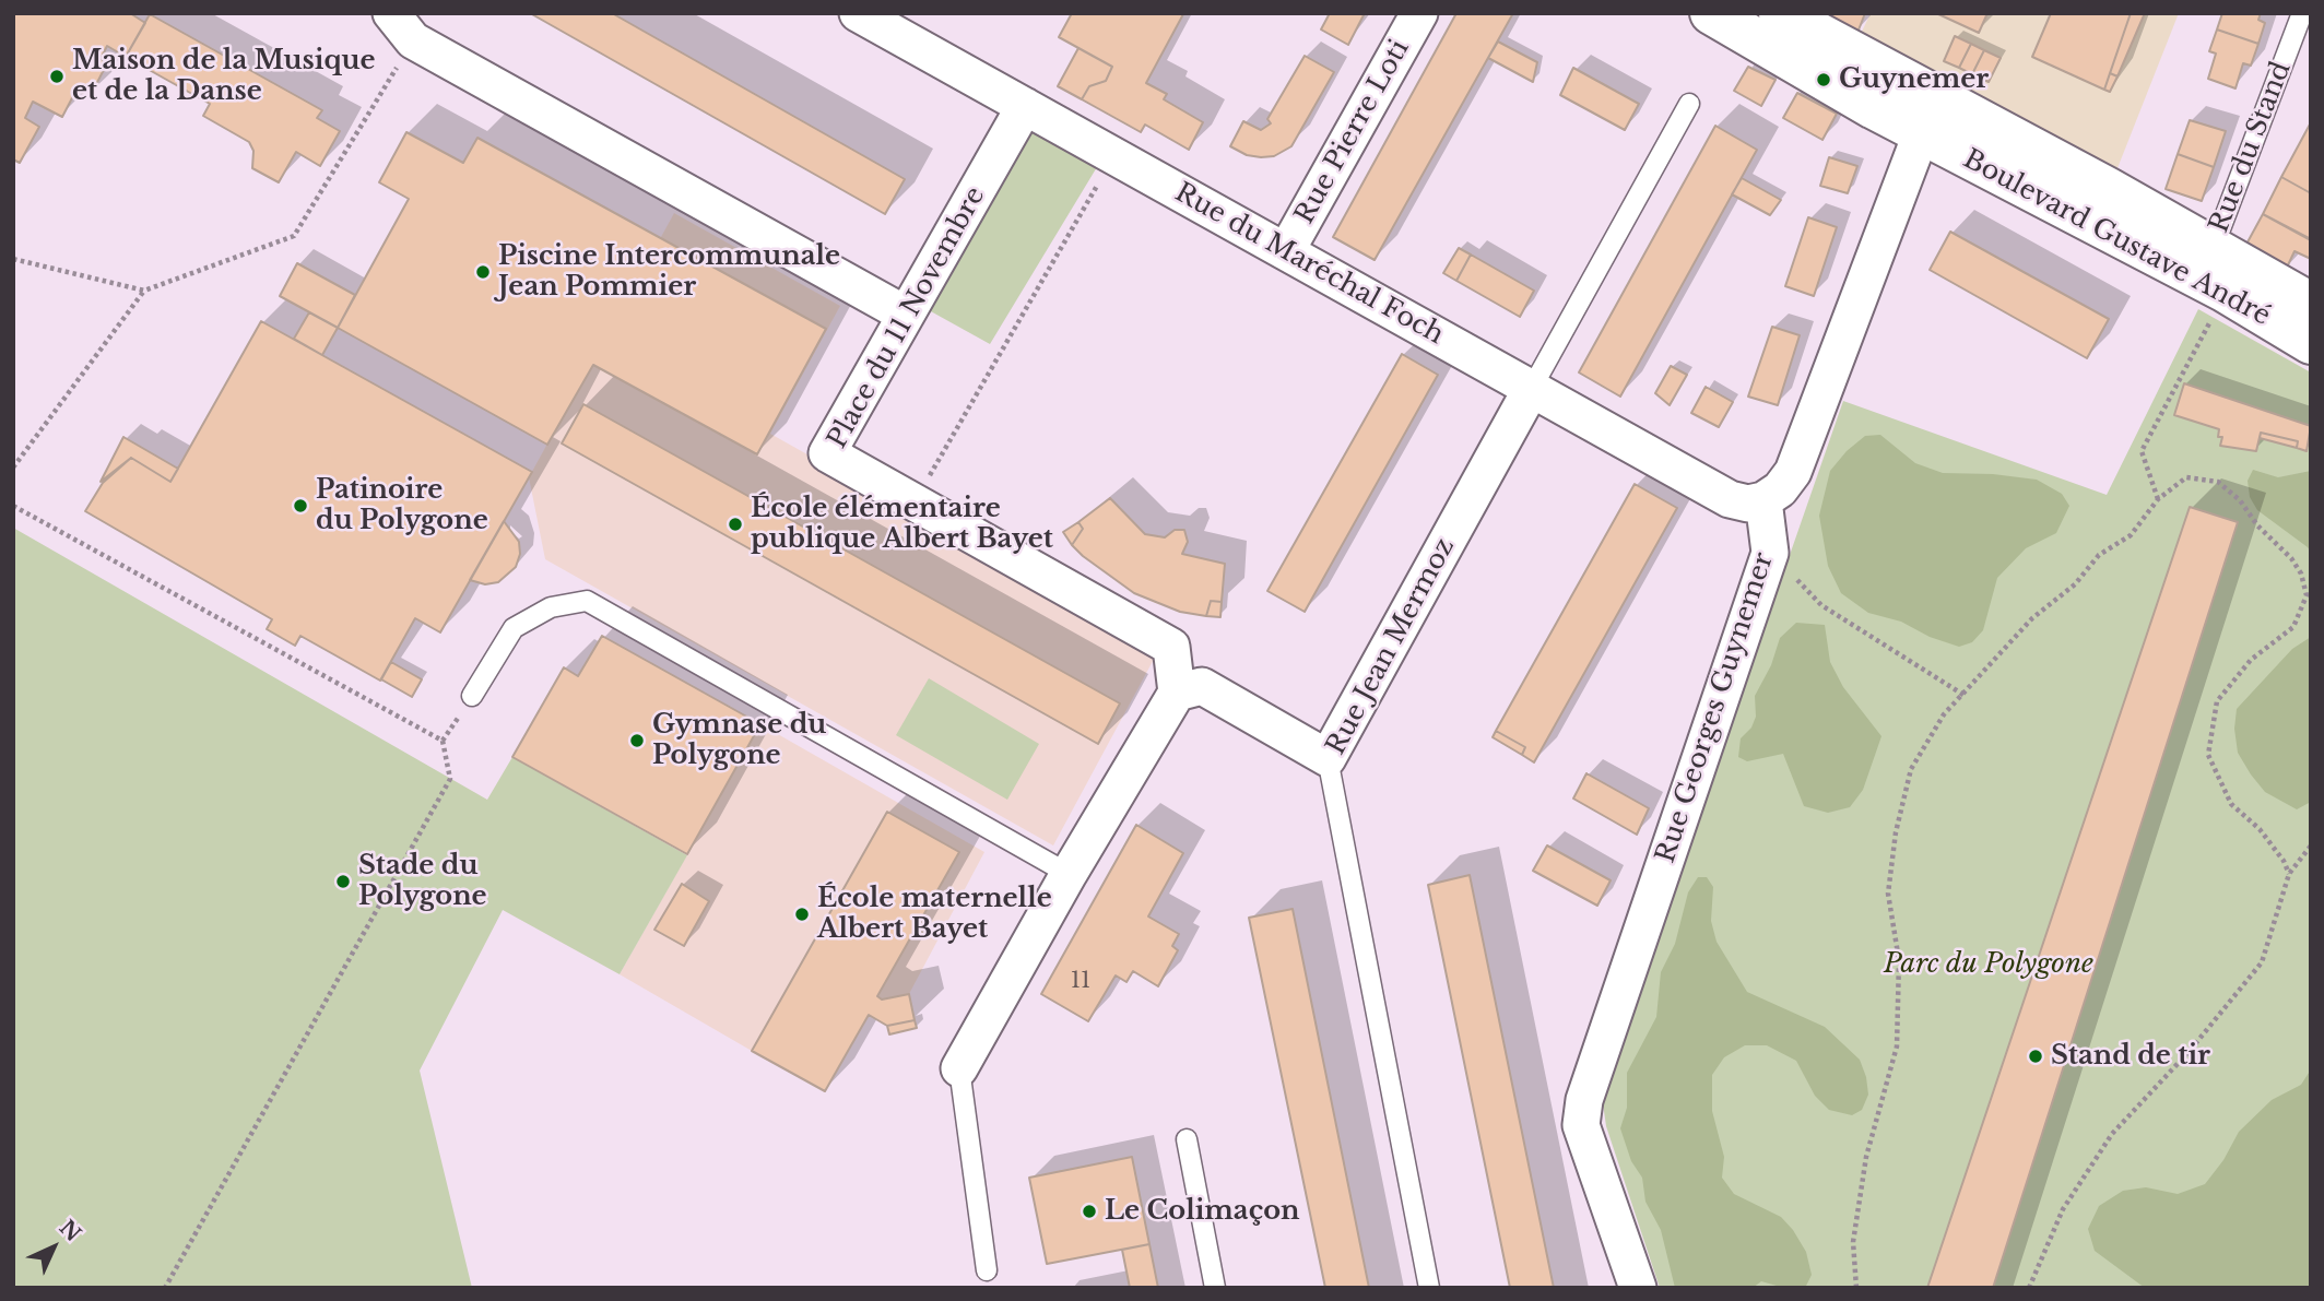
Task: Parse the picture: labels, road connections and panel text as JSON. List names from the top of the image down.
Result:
{
  "streets": {
    "main road": ["Boulevard Gustave André"],
    "street": [
      "Rue Pierre Loti",
      "Rue du Maréchal Foch",
      "Place du 11 Novembre",
      "Rue Jean Mermoz",
      "Rue Georges Guynemer"
    ],
    "lane": ["Rue du Stand"]
  },
  "crossings": [
    ["Rue Pierre Loti", "Rue du Maréchal Foch"],
    ["Rue du Stand", "Boulevard Gustave André"],
    ["Rue du Maréchal Foch", "Place du 11 Novembre"],
    ["Rue du Maréchal Foch", "Rue Jean Mermoz"],
    ["Rue du Maréchal Foch", "Rue Georges Guynemer"]
  ],
  "parks": ["Parc du Polygone"],
  "places": [
    "Maison de la Musique et de la Danse",
    "Guynemer",
    "Piscine Intercommunale Jean Pommier",
    "Patinoire du Polygone",
    "École élémentaire publique Albert Bayet",
    "Gymnase du Polygone",
    "Stade du Polygone",
    "École maternelle Albert Bayet",
    "Stand de tir",
    "Le Colimaçon"
  ],
  "house_numbers": ["11"],
  "north": "top right"
}
